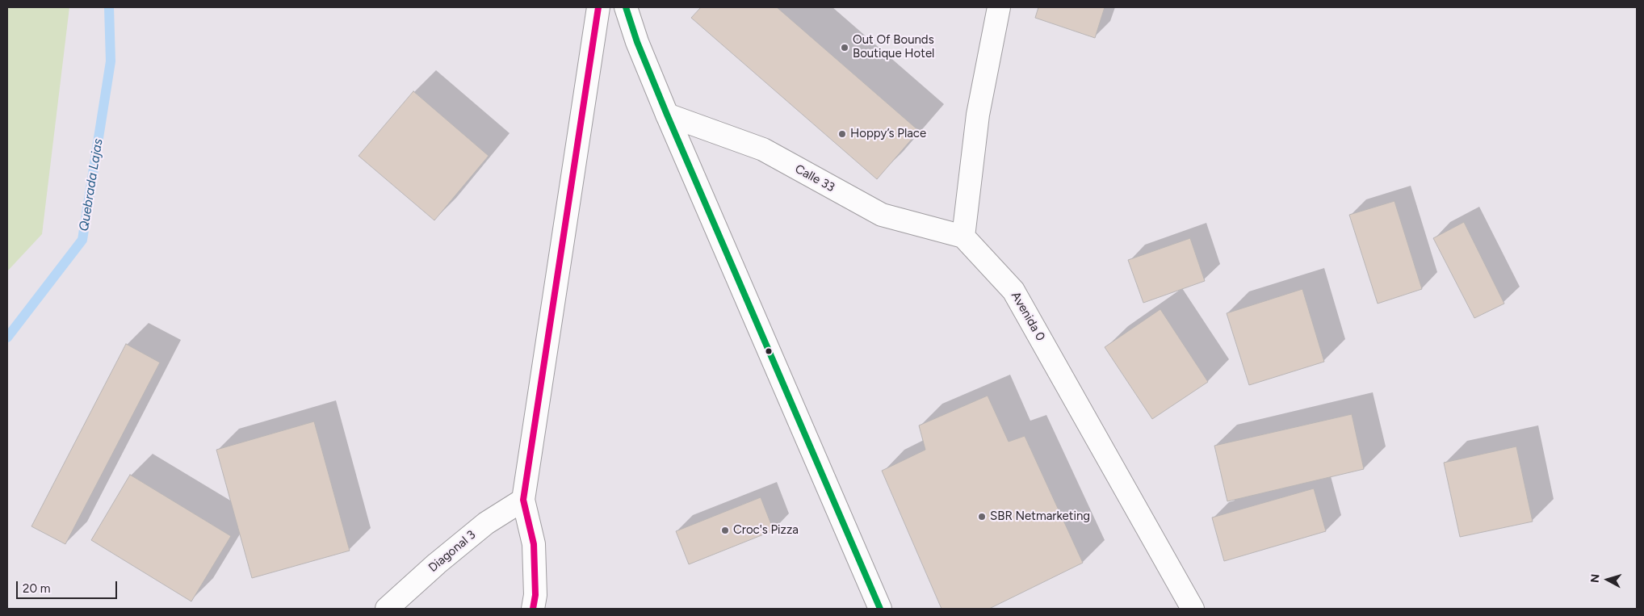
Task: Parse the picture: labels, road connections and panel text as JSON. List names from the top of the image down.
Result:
{
  "streets": {
    "street": ["Calle 33", "Avenida 0", "Diagonal 3"]
  },
  "crossings": [
    ["Calle 33", "Avenida 0"]
  ],
  "water": ["Quebrada Lajas"],
  "places": [
    "Out Of Bounds Boutique Hotel",
    "Hoppy’s Place",
    "SBR Netmarketing",
    "Croc's Pizza"
  ],
  "scale_bar": "20 m",
  "north": "left"
}
